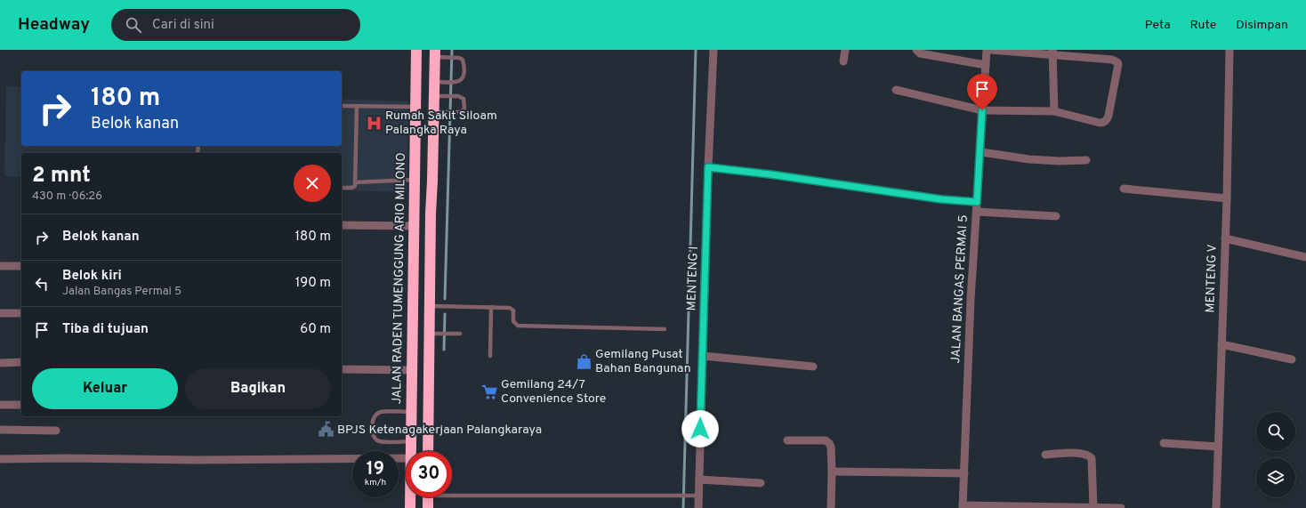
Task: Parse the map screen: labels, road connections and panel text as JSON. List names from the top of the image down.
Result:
{
  "streets": {
    "highway": ["JALAN RADEN TUMENGGUNG ARIO MILONO"],
    "street": ["MENTENG I", "MENTENG V", "JALAN BANGAS PERMAI 5"]
  },
  "places": {
    "hospital": ["Rumah Sakit Siloam Palangka Raya"],
    "shop": ["Gemilang Pusat Bahan Bangunan"],
    "supermarket": ["Gemilang 24/7 Convenience Store"],
    "public building": ["BPJS Ketenagakerjaan Palangkaraya"]
  },
  "page": {
    "header": "Headway",
    "search": "Cari di sini",
    "nav": ["Peta", "Rute", "Disimpan"],
    "turn": ["180 m", "Belok kanan"],
    "heading": ["2 mnt", "430 m · 06:26"],
    "list": [
      {
        "name": "Belok kanan",
        "value": "180 m"
      },
      {
        "name": "Belok kiri",
        "note": "Jalan Bangas Permai 5",
        "value": "190 m"
      },
      {
        "name": "Tiba di tujuan",
        "value": "60 m"
      }
    ],
    "buttons": ["Keluar", "Bagikan"],
    "speed": "19 km/h",
    "limit": "30"
  }
}
